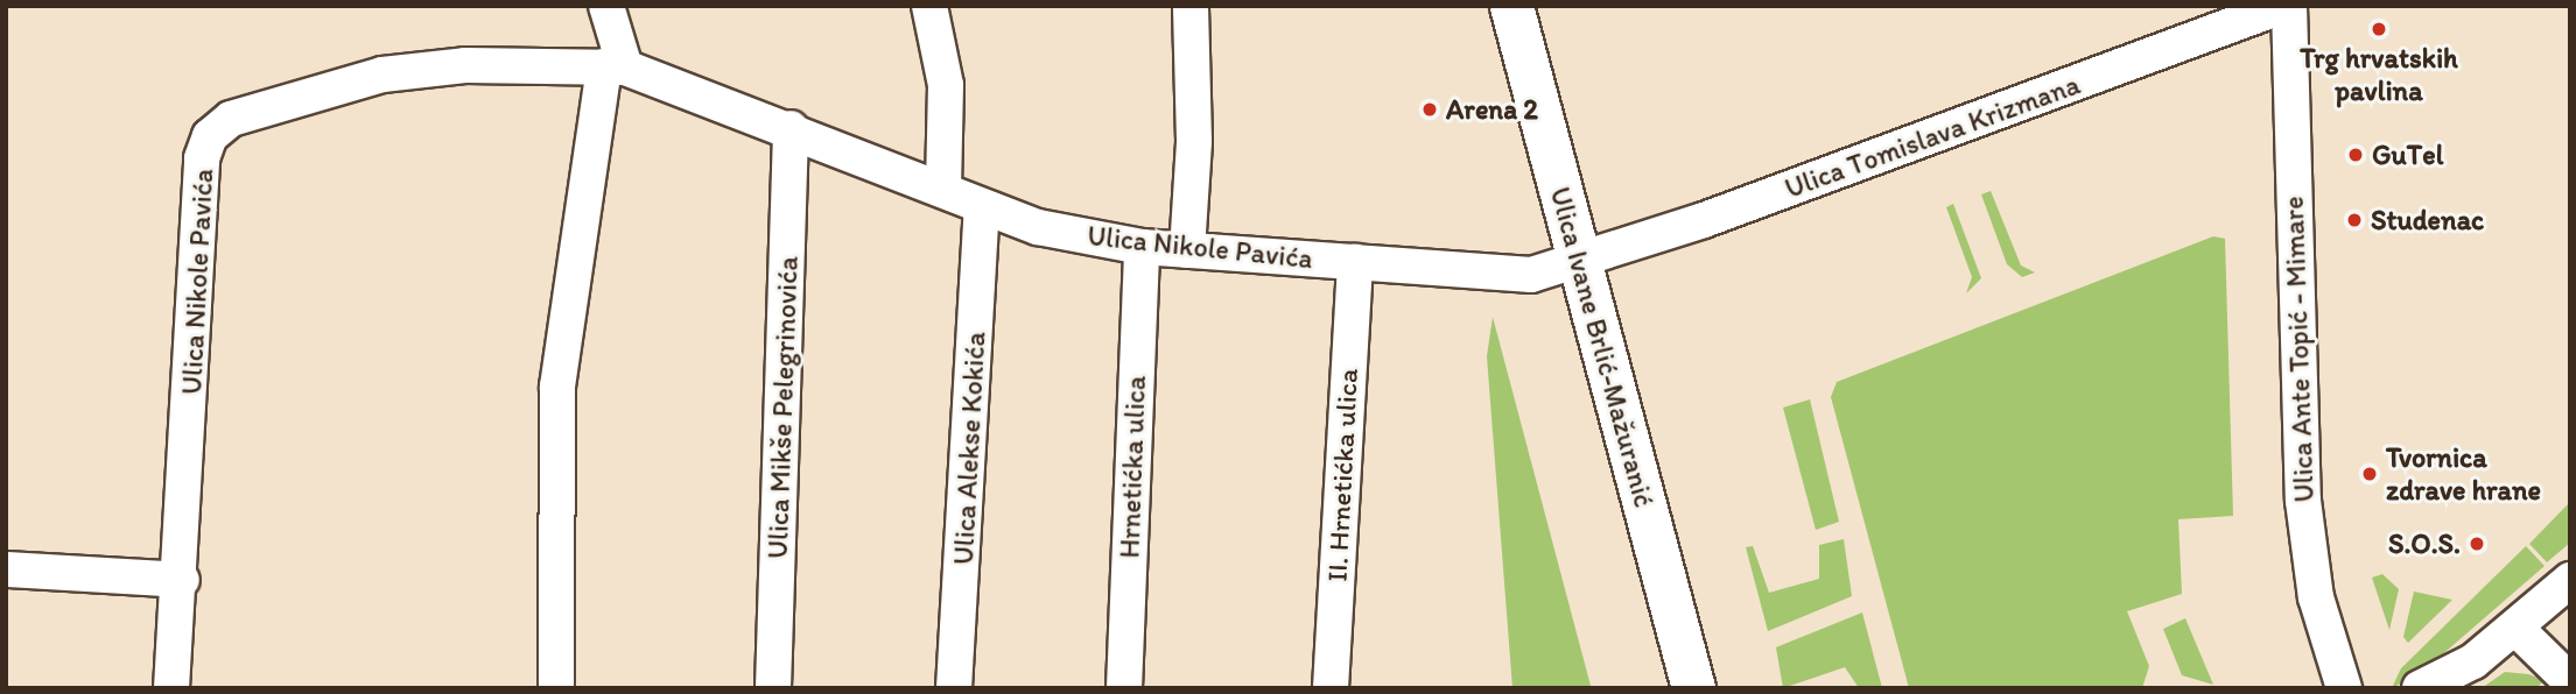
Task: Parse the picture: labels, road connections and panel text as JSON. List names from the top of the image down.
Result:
{
  "streets": {
    "street": [
      "Ulica Tomislava Krizmana",
      "Ulica Nikole Pavića",
      "Ulica Ivane Brlić-Mažuranić",
      "Ulica Ante Topić - Mimare",
      "Ulica Mikše Pelegrinovića",
      "Ulica Alekse Kokića",
      "Hrnetićka ulica",
      "II. Hrnetićka ulica"
    ]
  },
  "crossings": [
    ["Ulica Tomislava Krizmana", "Ulica Nikole Pavića"],
    ["Ulica Tomislava Krizmana", "Ulica Ivane Brlić-Mažuranić"],
    ["Ulica Tomislava Krizmana", "Ulica Ante Topić - Mimare"],
    ["Ulica Nikole Pavića", "Ulica Ivane Brlić-Mažuranić"],
    ["Ulica Nikole Pavića", "Ulica Mikše Pelegrinovića"],
    ["Ulica Nikole Pavića", "Ulica Alekse Kokića"],
    ["Ulica Nikole Pavića", "Hrnetićka ulica"],
    ["Ulica Nikole Pavića", "II. Hrnetićka ulica"]
  ],
  "places": [
    "Trg hrvatskih pavlina",
    "Arena 2",
    "GuTel",
    "Studenac",
    "Tvornica zdrave hrane",
    "S.O.S."
  ]
}
